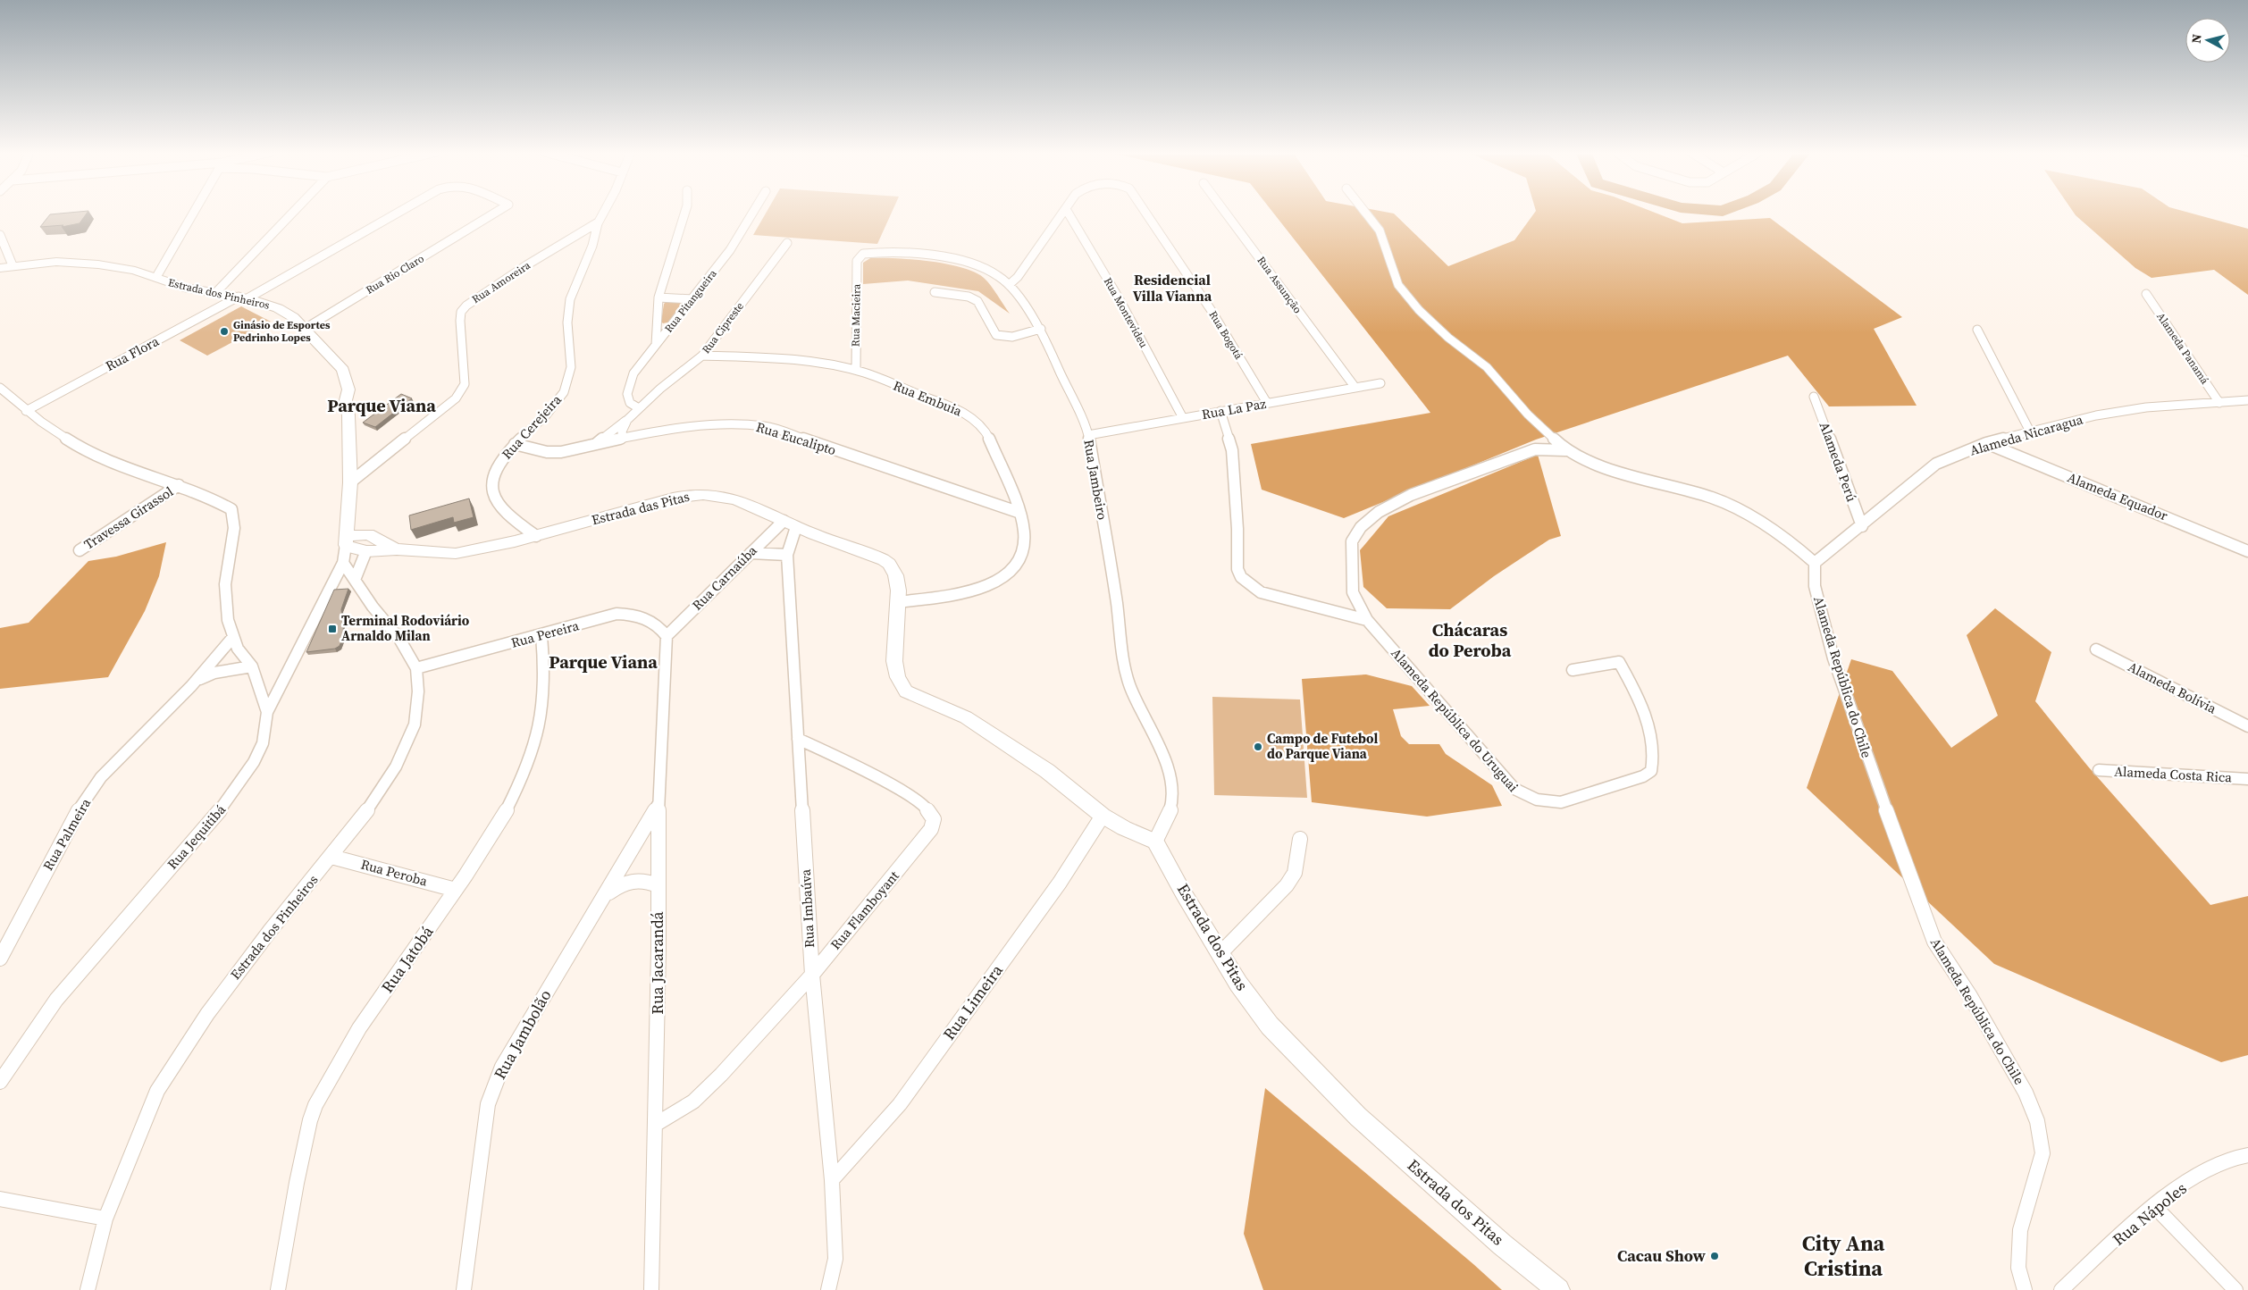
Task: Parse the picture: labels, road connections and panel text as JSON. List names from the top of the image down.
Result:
{
  "streets": {
    "main road": ["Estrada dos Pinheiros", "Estrada das Pitas", "Estrada dos Pitas"],
    "street": [
      "Rua Rio Claro",
      "Rua Amoreira",
      "Rua Assunção",
      "Rua Pitangueira",
      "Rua Montevideu",
      "Rua Macieira",
      "Rua Cipreste",
      "Rua Bogotá",
      "Alameda Panamá",
      "Rua Flora",
      "Rua Embuia",
      "Rua La Paz",
      "Rua Cerejeira",
      "Alameda Nicaragua",
      "Rua Eucalipto",
      "Alameda Perú",
      "Rua Jambeiro",
      "Alameda Equador",
      "Travessa Girassol",
      "Rua Carnaúba",
      "Rua Pereira",
      "Alameda República do Chile",
      "Alameda Bolívia",
      "Alameda República do Uruguai",
      "Alameda Costa Rica",
      "Rua Palmeira",
      "Rua Jequitibá",
      "Rua Peroba",
      "Rua Imbaúva",
      "Rua Flamboyant",
      "Rua Jatobá",
      "Rua Jacarandá",
      "Rua Limeira",
      "Rua Jambolão",
      "Rua Nápoles"
    ]
  },
  "crossings": [
    ["Rua Rio Claro", "Estrada dos Pinheiros"],
    ["Rua Amoreira", "Estrada dos Pinheiros"],
    ["Rua Amoreira", "Rua Cerejeira"],
    ["Rua Assunção", "Rua La Paz"],
    ["Estrada dos Pinheiros", "Rua Flora"],
    ["Estrada dos Pinheiros", "Estrada das Pitas"],
    ["Estrada dos Pinheiros", "Rua Pereira"],
    ["Estrada dos Pinheiros", "Rua Jequitibá"],
    ["Estrada dos Pinheiros", "Rua Peroba"],
    ["Rua Pitangueira", "Rua Cipreste"],
    ["Rua Montevideu", "Rua La Paz"],
    ["Rua Macieira", "Rua Embuia"],
    ["Rua Macieira", "Rua Jambeiro"],
    ["Rua Cipreste", "Rua Embuia"],
    ["Rua Cipreste", "Rua Eucalipto"],
    ["Rua Bogotá", "Rua La Paz"],
    ["Rua Bogotá", "Rua Jambeiro"],
    ["Alameda Panamá", "Alameda Nicaragua"],
    ["Rua Embuia", "Rua Eucalipto"],
    ["Rua Embuia", "Estrada das Pitas"],
    ["Rua La Paz", "Rua Jambeiro"],
    ["Rua Cerejeira", "Rua Eucalipto"],
    ["Rua Cerejeira", "Estrada das Pitas"],
    ["Alameda Nicaragua", "Alameda Perú"],
    ["Alameda Nicaragua", "Alameda Equador"],
    ["Alameda Nicaragua", "Alameda República do Chile"],
    ["Rua Jambeiro", "Estrada dos Pitas"],
    ["Estrada das Pitas", "Rua Carnaúba"],
    ["Estrada das Pitas", "Rua Imbaúva"],
    ["Rua Carnaúba", "Rua Pereira"],
    ["Rua Carnaúba", "Rua Imbaúva"],
    ["Rua Carnaúba", "Rua Jacarandá"],
    ["Rua Pereira", "Rua Jatobá"],
    ["Rua Pereira", "Rua Jacarandá"],
    ["Rua Peroba", "Rua Jatobá"],
    ["Rua Imbaúva", "Rua Flamboyant"],
    ["Rua Imbaúva", "Rua Limeira"],
    ["Rua Flamboyant", "Rua Jacarandá"],
    ["Rua Jacarandá", "Rua Jambolão"]
  ],
  "districts": [
    "Residencial Villa Vianna",
    "Parque Viana",
    "Chácaras do Peroba",
    "Parque Viana",
    "City Ana Cristina"
  ],
  "places": {
    "other": ["Ginásio de Esportes Pedrinho Lopes", "Campo de Futebol do Parque Viana", "Cacau Show"],
    "transit": ["Terminal Rodoviário Arnaldo Milan"]
  },
  "north": "left"
}
